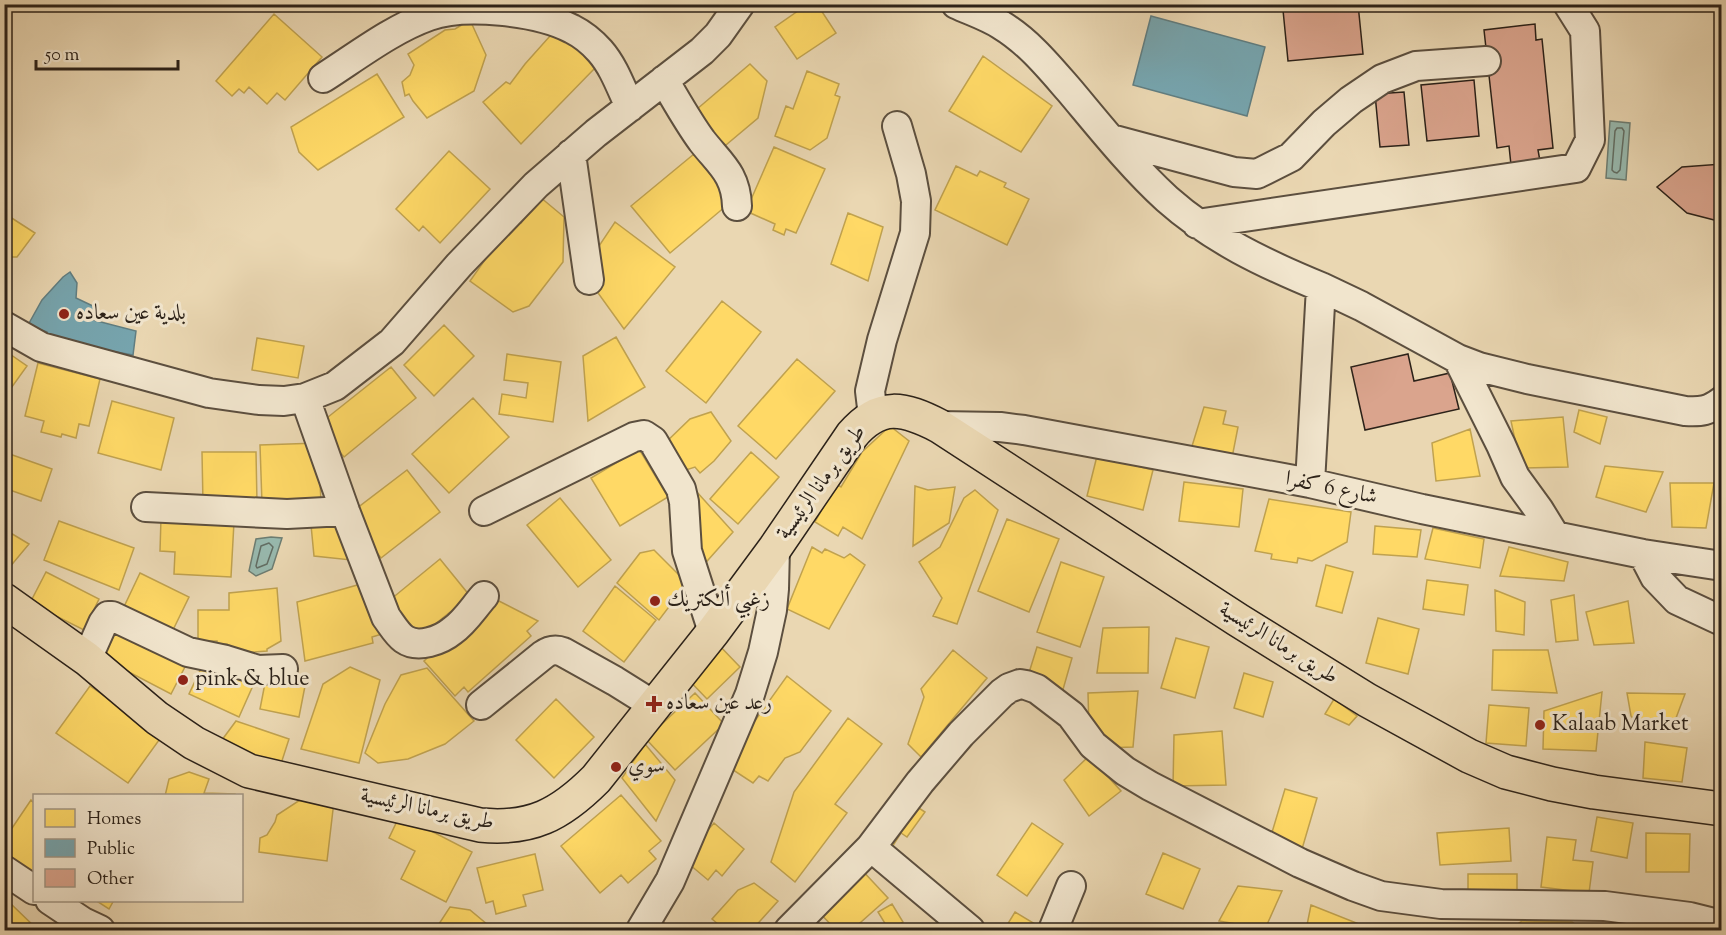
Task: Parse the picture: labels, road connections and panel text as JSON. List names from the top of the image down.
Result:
{
  "streets": {
    "main road": ["طريق برمانا الرئيسية"],
    "street": ["شارع 6 كفرا"]
  },
  "crossings": [
    ["طريق برمانا الرئيسية", "شارع 6 كفرا"]
  ],
  "places": {
    "other": [
      "بلدية عين سعاده",
      "زغبي ألكتريك",
      "pink & blue",
      "Kalaab Market",
      "سوي"
    ],
    "health": ["رعد عين سعاده"]
  },
  "legend": ["Homes", "Public", "Other"],
  "scale_bar": "50 m"
}
